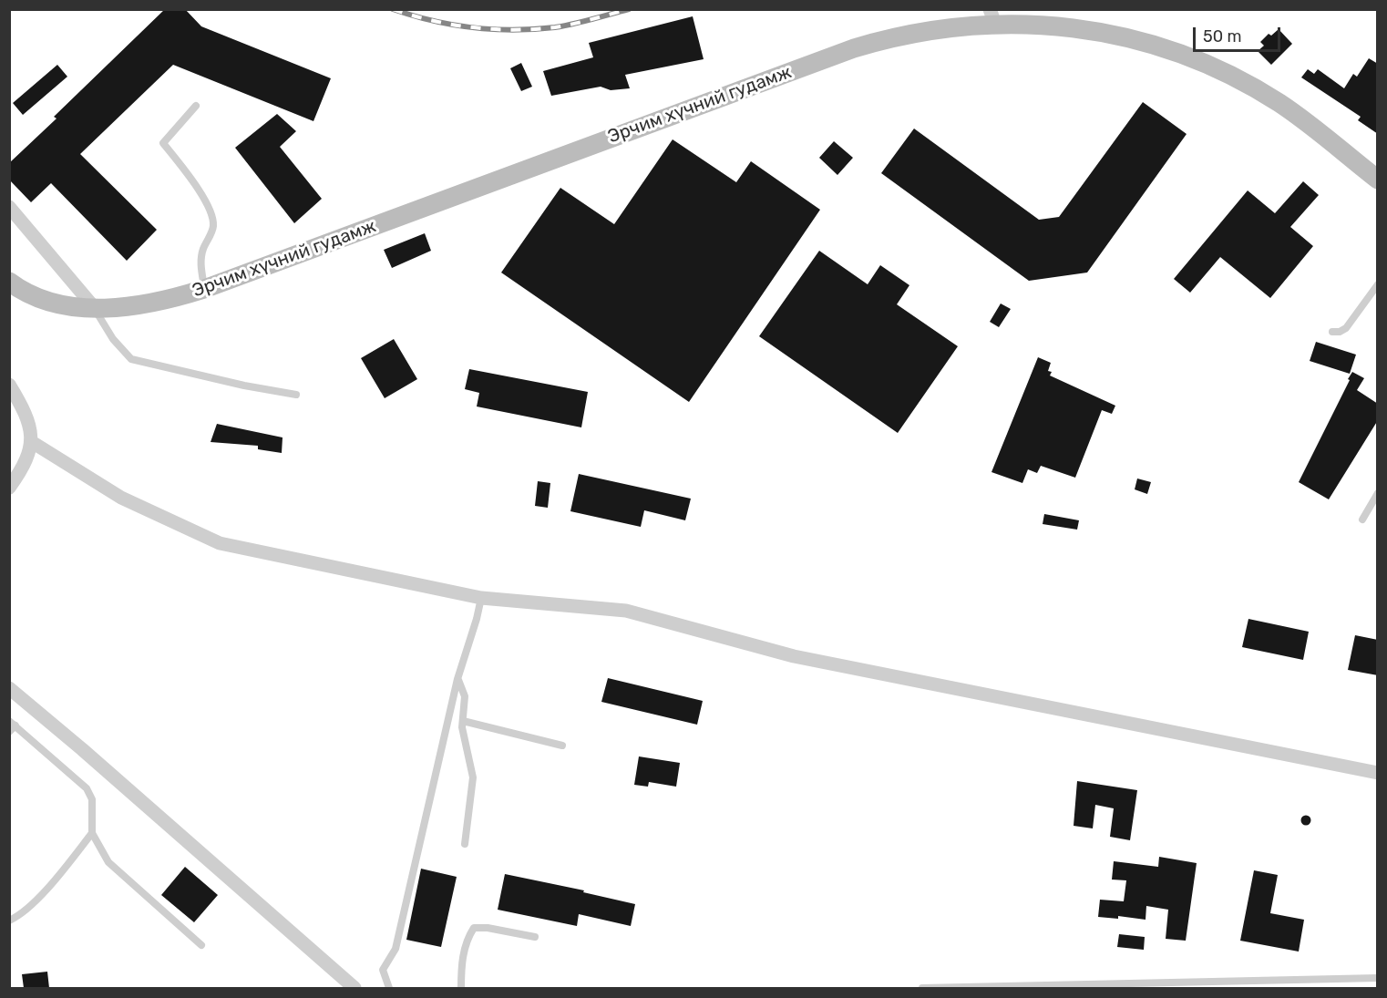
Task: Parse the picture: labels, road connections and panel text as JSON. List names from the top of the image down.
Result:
{
  "streets": {
    "main road": ["Эрчим хүчний гудамж"]
  },
  "scale_bar": "50 m"
}
